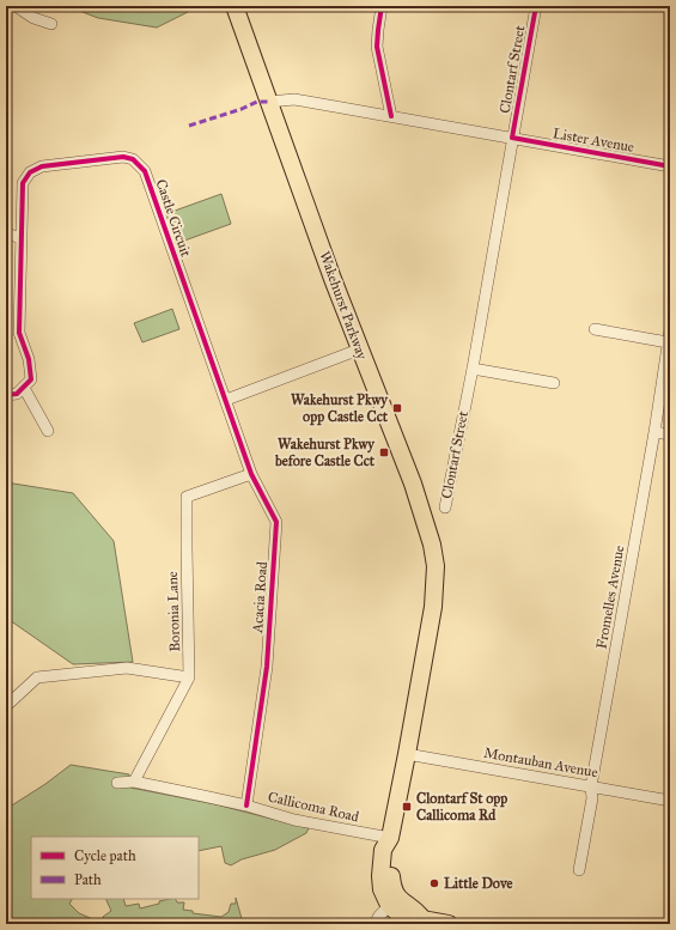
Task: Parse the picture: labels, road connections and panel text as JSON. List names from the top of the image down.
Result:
{
  "streets": {
    "main road": ["Wakehurst Parkway"],
    "street": [
      "Clontarf Street",
      "Lister Avenue",
      "Castle Circuit",
      "Acacia Road",
      "Fromelles Avenue",
      "Boronia Lane",
      "Montauban Avenue",
      "Callicoma Road"
    ]
  },
  "crossings": [
    ["Clontarf Street", "Lister Avenue"],
    ["Lister Avenue", "Wakehurst Parkway"],
    ["Castle Circuit", "Acacia Road"],
    ["Wakehurst Parkway", "Montauban Avenue"],
    ["Acacia Road", "Boronia Lane"],
    ["Acacia Road", "Callicoma Road"],
    ["Fromelles Avenue", "Montauban Avenue"],
    ["Boronia Lane", "Callicoma Road"]
  ],
  "places": {
    "transit": ["Wakehurst Pkwy opp Castle Cct", "Wakehurst Pkwy before Castle Cct", "Clontarf St opp Callicoma Rd"],
    "other": ["Little Dove"]
  },
  "legend": ["Cycle path", "Path"]
}
